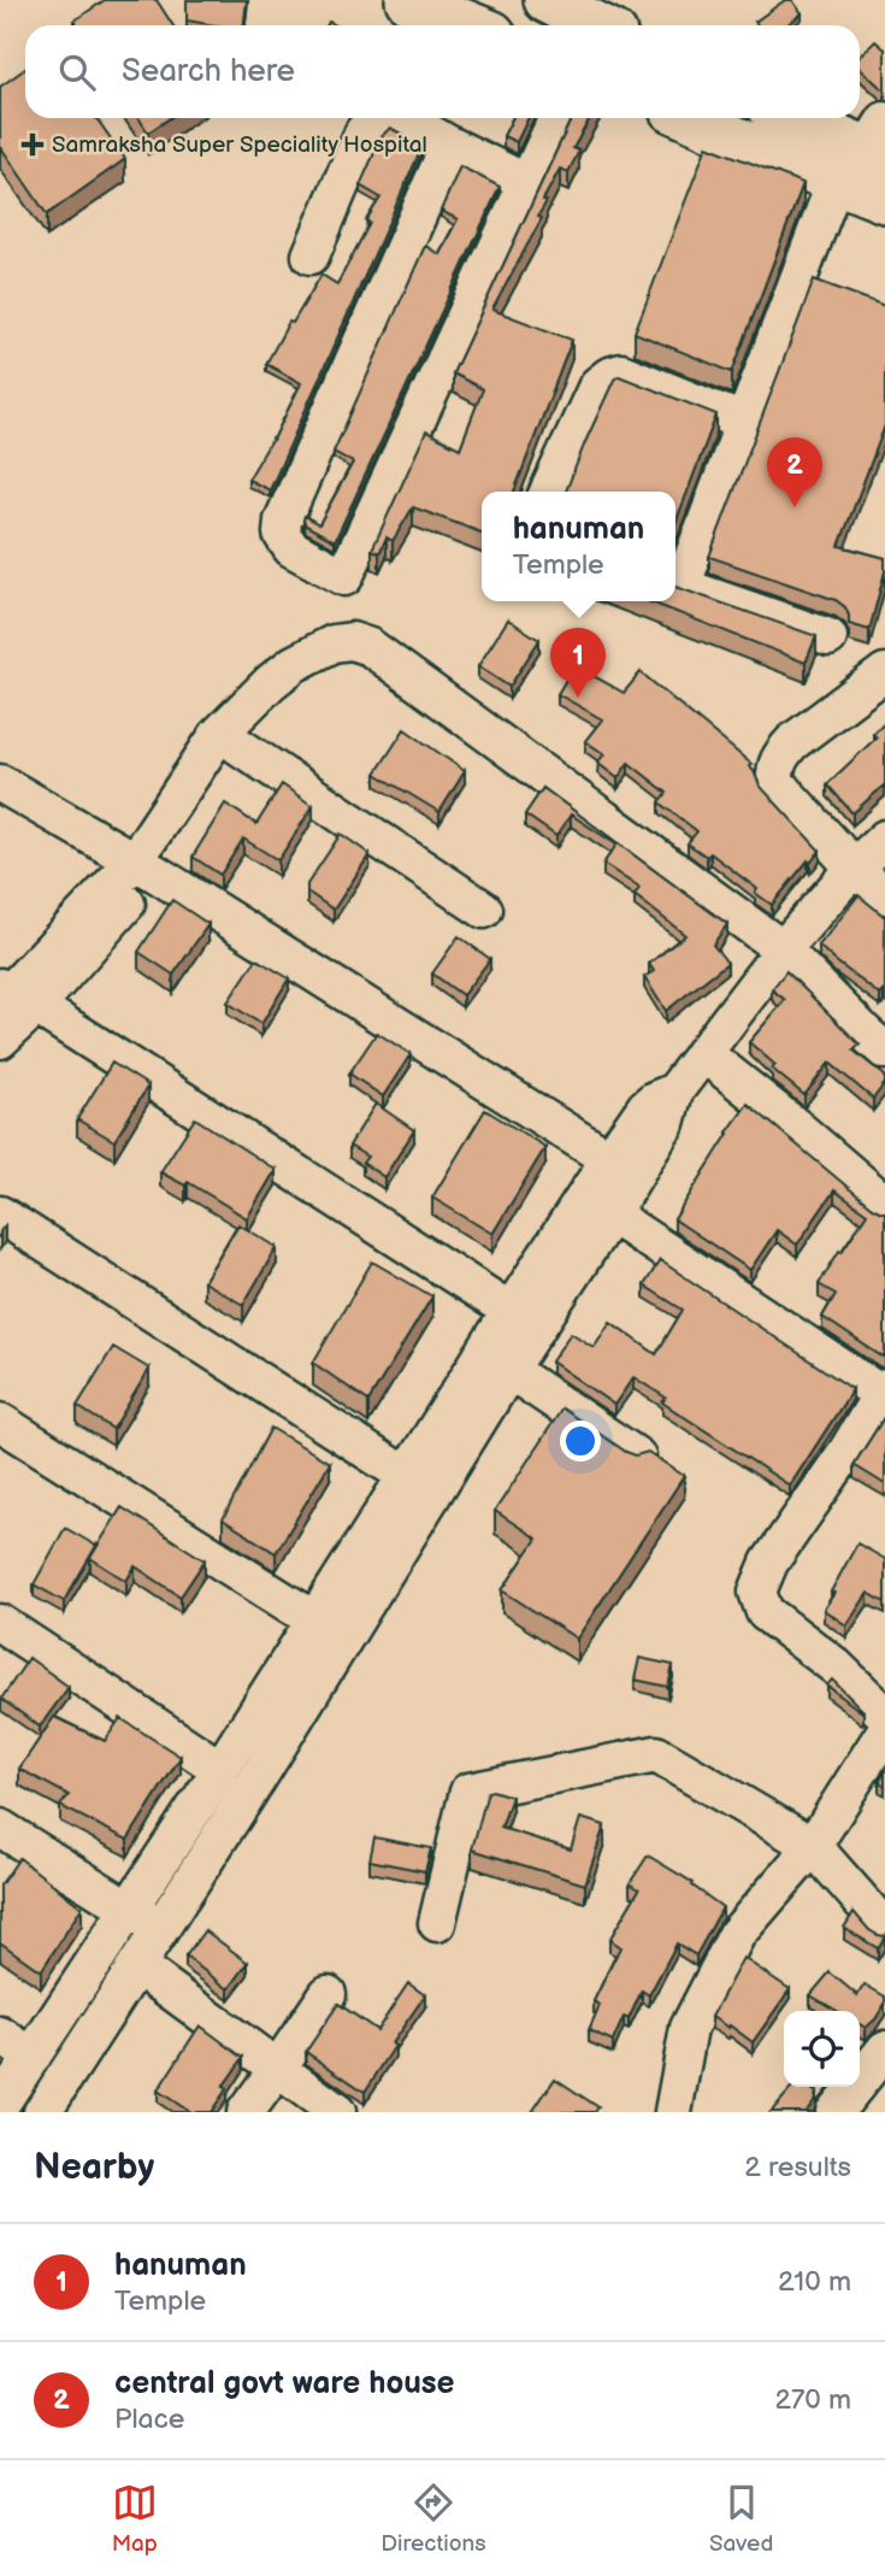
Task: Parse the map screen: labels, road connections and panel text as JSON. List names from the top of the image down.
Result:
{
  "places": {
    "health": ["Samraksha Super Speciality Hospital"]
  },
  "page": {
    "search": "Search here",
    "pins": ["2", "1"],
    "popup": ["hanuman", "Temple"],
    "heading": ["Nearby", "2 results"],
    "list": [
      {
        "mark": "1",
        "name": "hanuman",
        "note": "Temple",
        "value": "210 m"
      },
      {
        "mark": "2",
        "name": "central govt ware house",
        "note": "Place",
        "value": "270 m"
      }
    ],
    "nav": ["Map", "Directions", "Saved"]
  }
}
